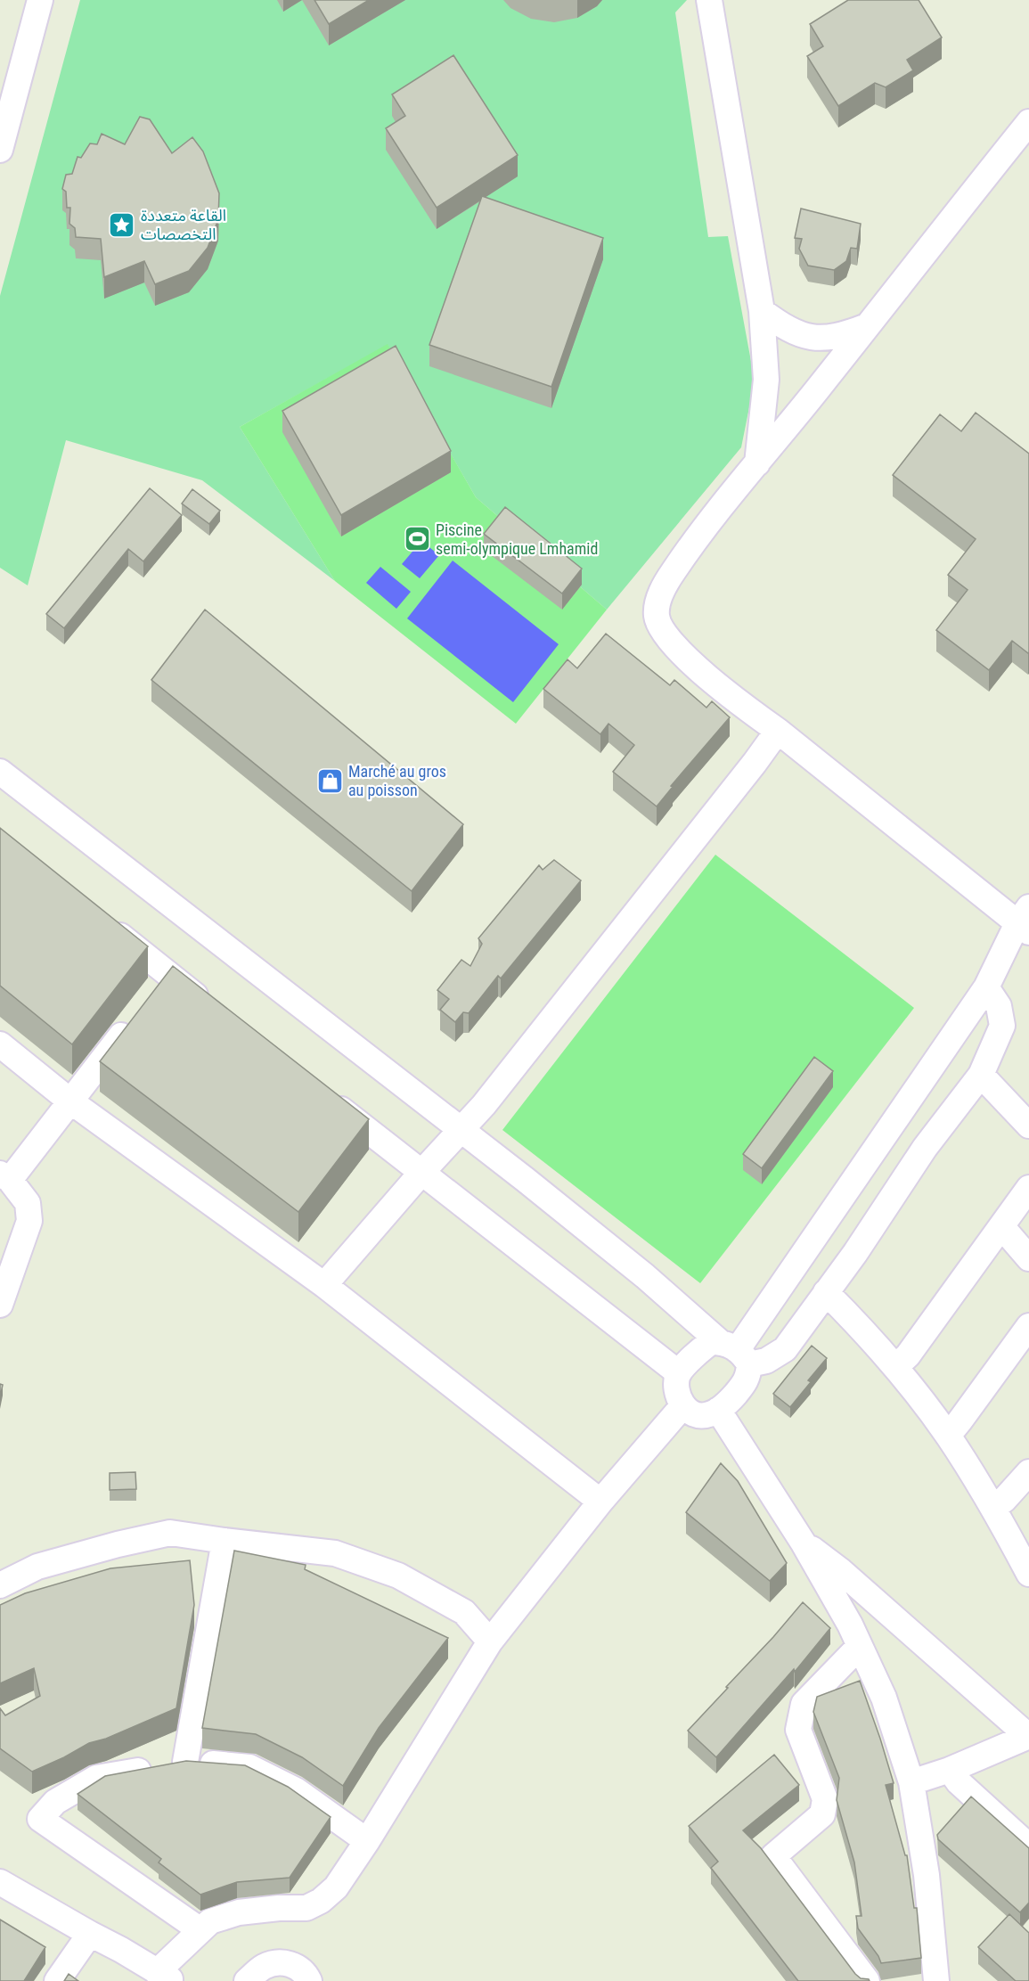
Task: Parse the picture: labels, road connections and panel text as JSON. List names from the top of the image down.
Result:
{
  "places": {
    "place": ["القاعة متعددة التخصصات"],
    "sports": ["Piscine semi-olympique Lmhamid"],
    "shop": ["Marché au gros au poisson"]
  }
}
